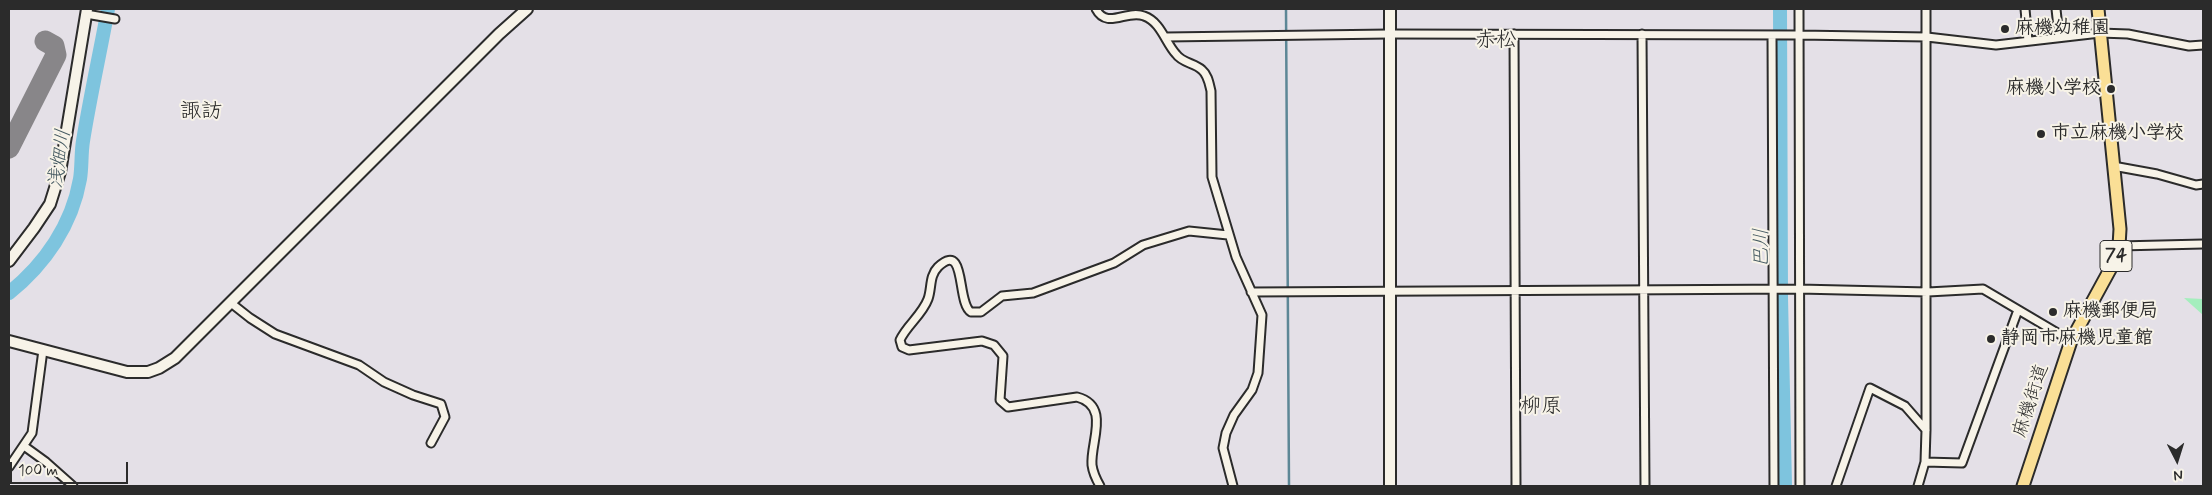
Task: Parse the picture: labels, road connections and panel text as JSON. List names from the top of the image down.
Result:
{
  "streets": {
    "main road": ["74", "麻機街道"]
  },
  "districts": ["赤松", "諏訪", "柳原"],
  "water": ["浅畑川", "巴川"],
  "places": [
    "麻機幼稚園",
    "麻機小学校",
    "市立麻機小学校",
    "麻機郵便局",
    "静岡市麻機児童館"
  ],
  "scale_bar": "100 m",
  "north": "bottom"
}
